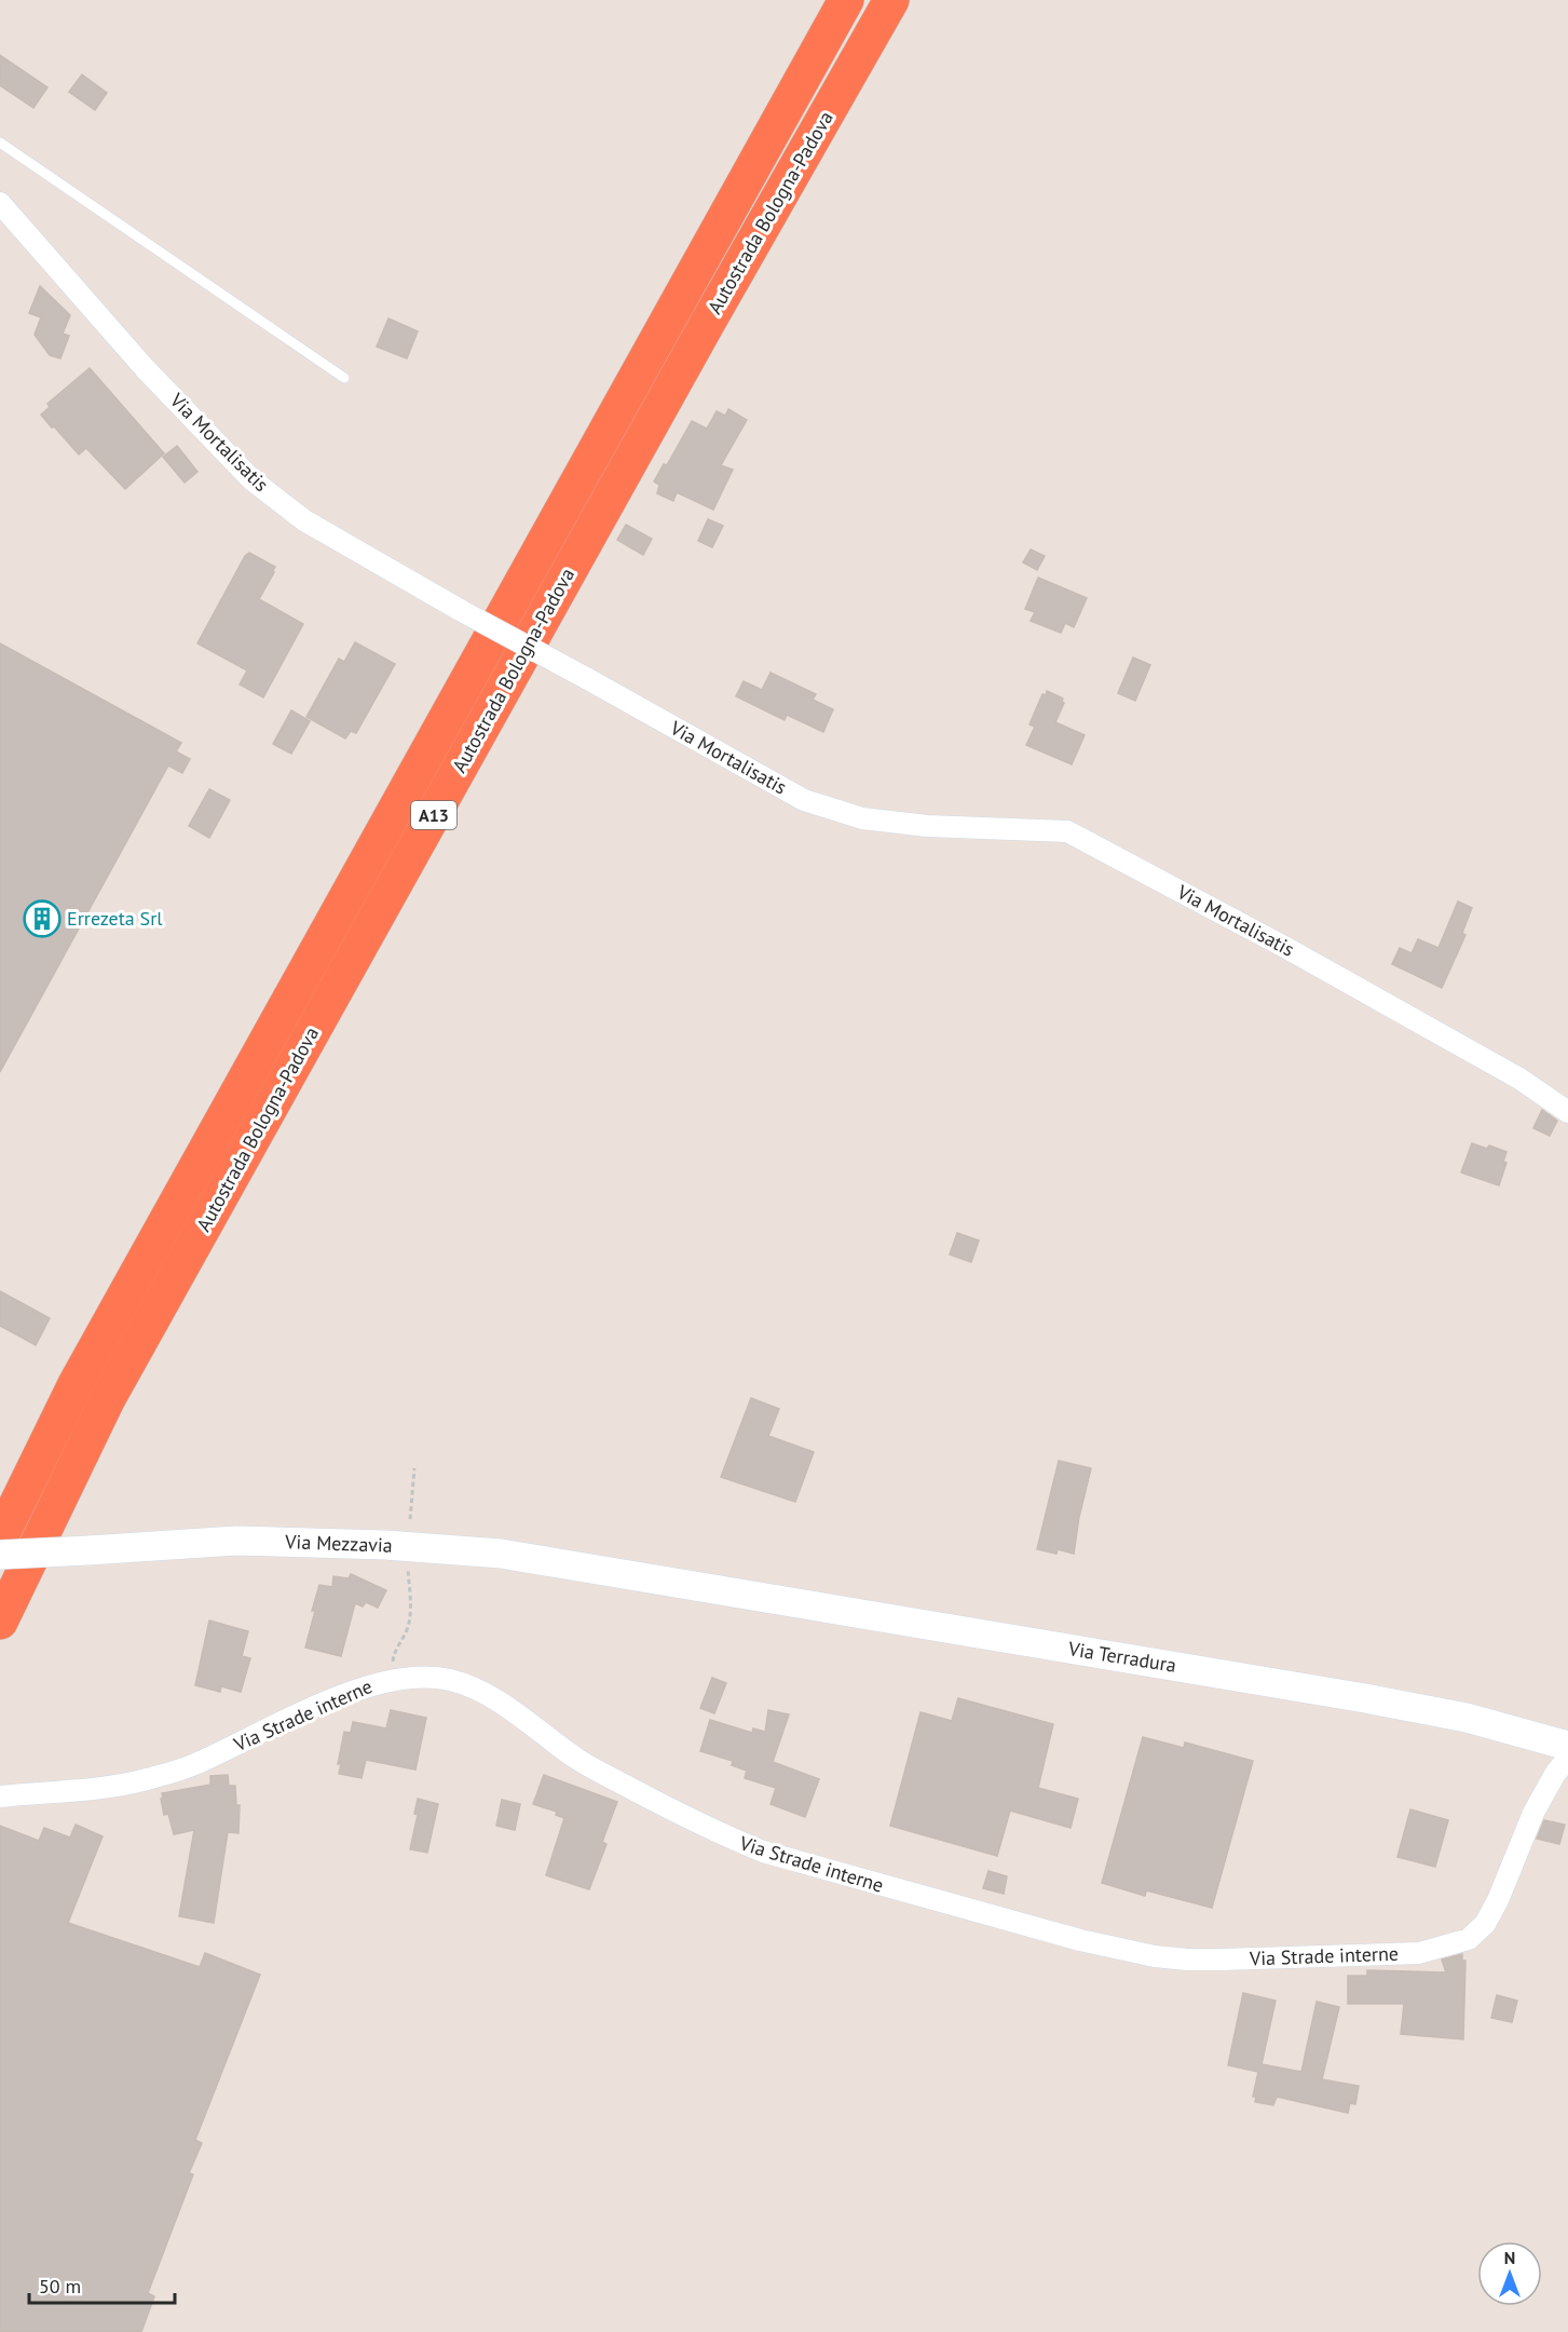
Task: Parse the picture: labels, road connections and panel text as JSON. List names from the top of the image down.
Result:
{
  "streets": {
    "highway": ["Autostrada Bologna-Padova", "A13"],
    "main road": ["Via Mezzavia", "Via Terradura"],
    "street": ["Via Mortalisatis", "Via Strade interne"]
  },
  "crossings": [
    ["Via Mezzavia", "Via Terradura"]
  ],
  "places": {
    "building": ["Errezeta Srl"]
  },
  "scale_bar": "50 m",
  "north": "top"
}
